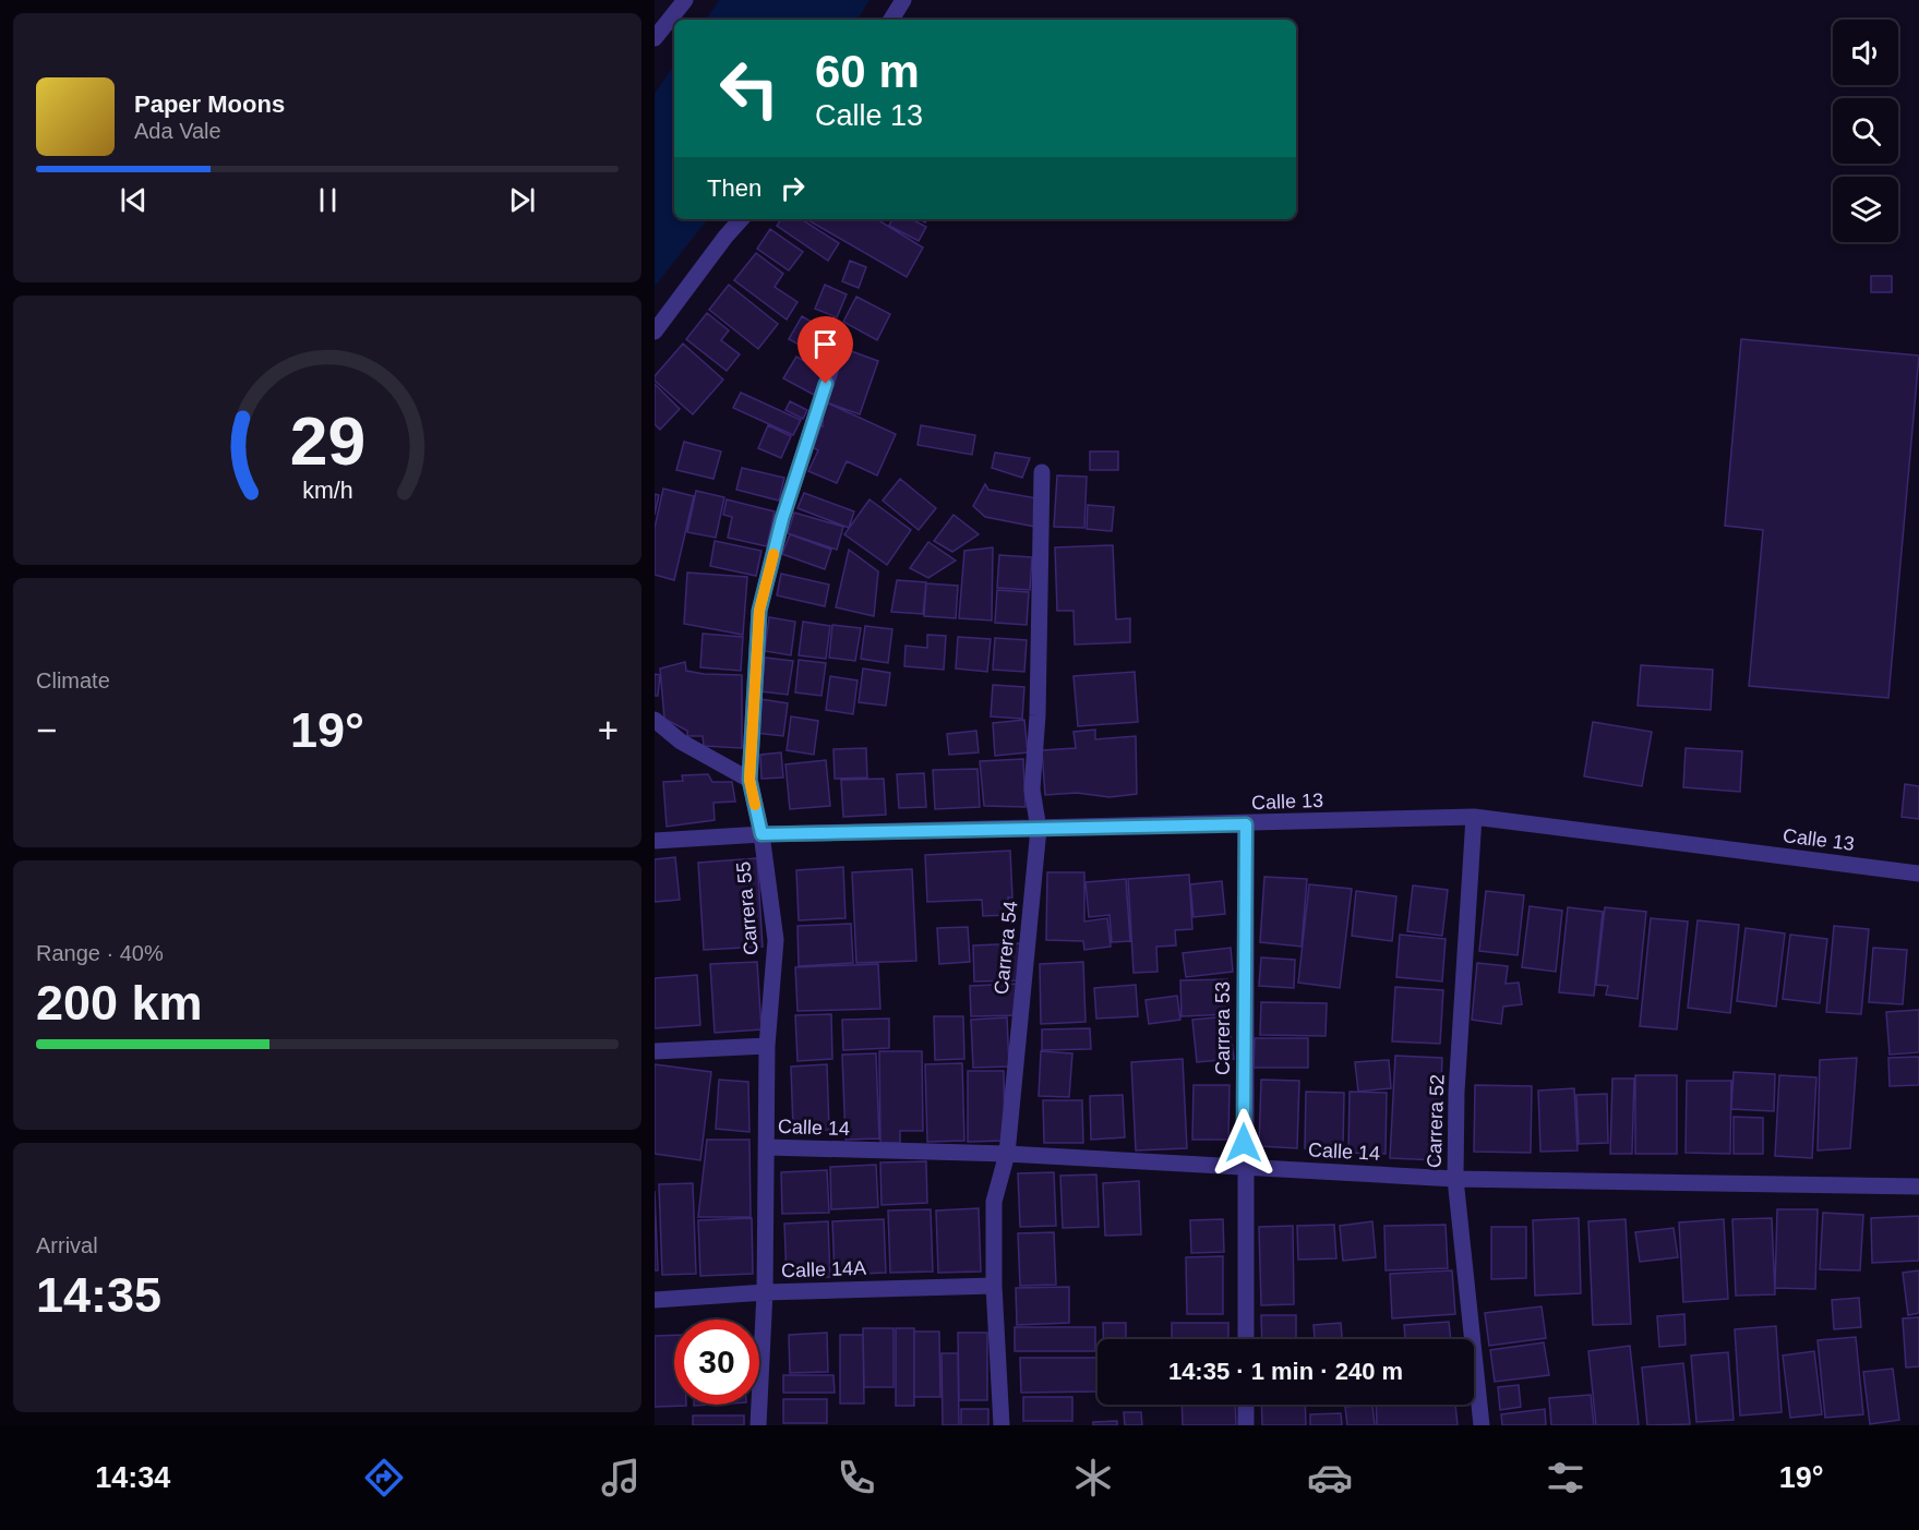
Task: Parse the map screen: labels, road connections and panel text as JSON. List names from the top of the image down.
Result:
{
  "streets": {
    "street": [
      "Calle 13",
      "Carrera 55",
      "Carrera 54",
      "Carrera 53",
      "Carrera 52",
      "Calle 14",
      "Calle 14A"
    ]
  },
  "crossings": [
    ["Calle 13", "Carrera 55"],
    ["Calle 13", "Carrera 54"],
    ["Calle 13", "Carrera 53"],
    ["Calle 13", "Carrera 52"],
    ["Carrera 55", "Calle 14"],
    ["Carrera 55", "Calle 14A"],
    ["Carrera 54", "Calle 14"],
    ["Carrera 54", "Calle 14A"],
    ["Carrera 53", "Calle 14"],
    ["Carrera 52", "Calle 14"]
  ],
  "page": {
    "turn": ["60 m", "Calle 13"],
    "song": ["Paper Moons", "Ada Vale"],
    "then": "Then",
    "tile": [
      "Climate",
      ["Range · 40%", "200 km"],
      ["Arrival", "14:35"]
    ],
    "heat": ["−", "19°", "+"],
    "limit": "30",
    "trip": "14:35 · 1 min · 240 m",
    "tabs": ["14:34", "19°"],
    "gauge": ["29", "km/h"]
  }
}
